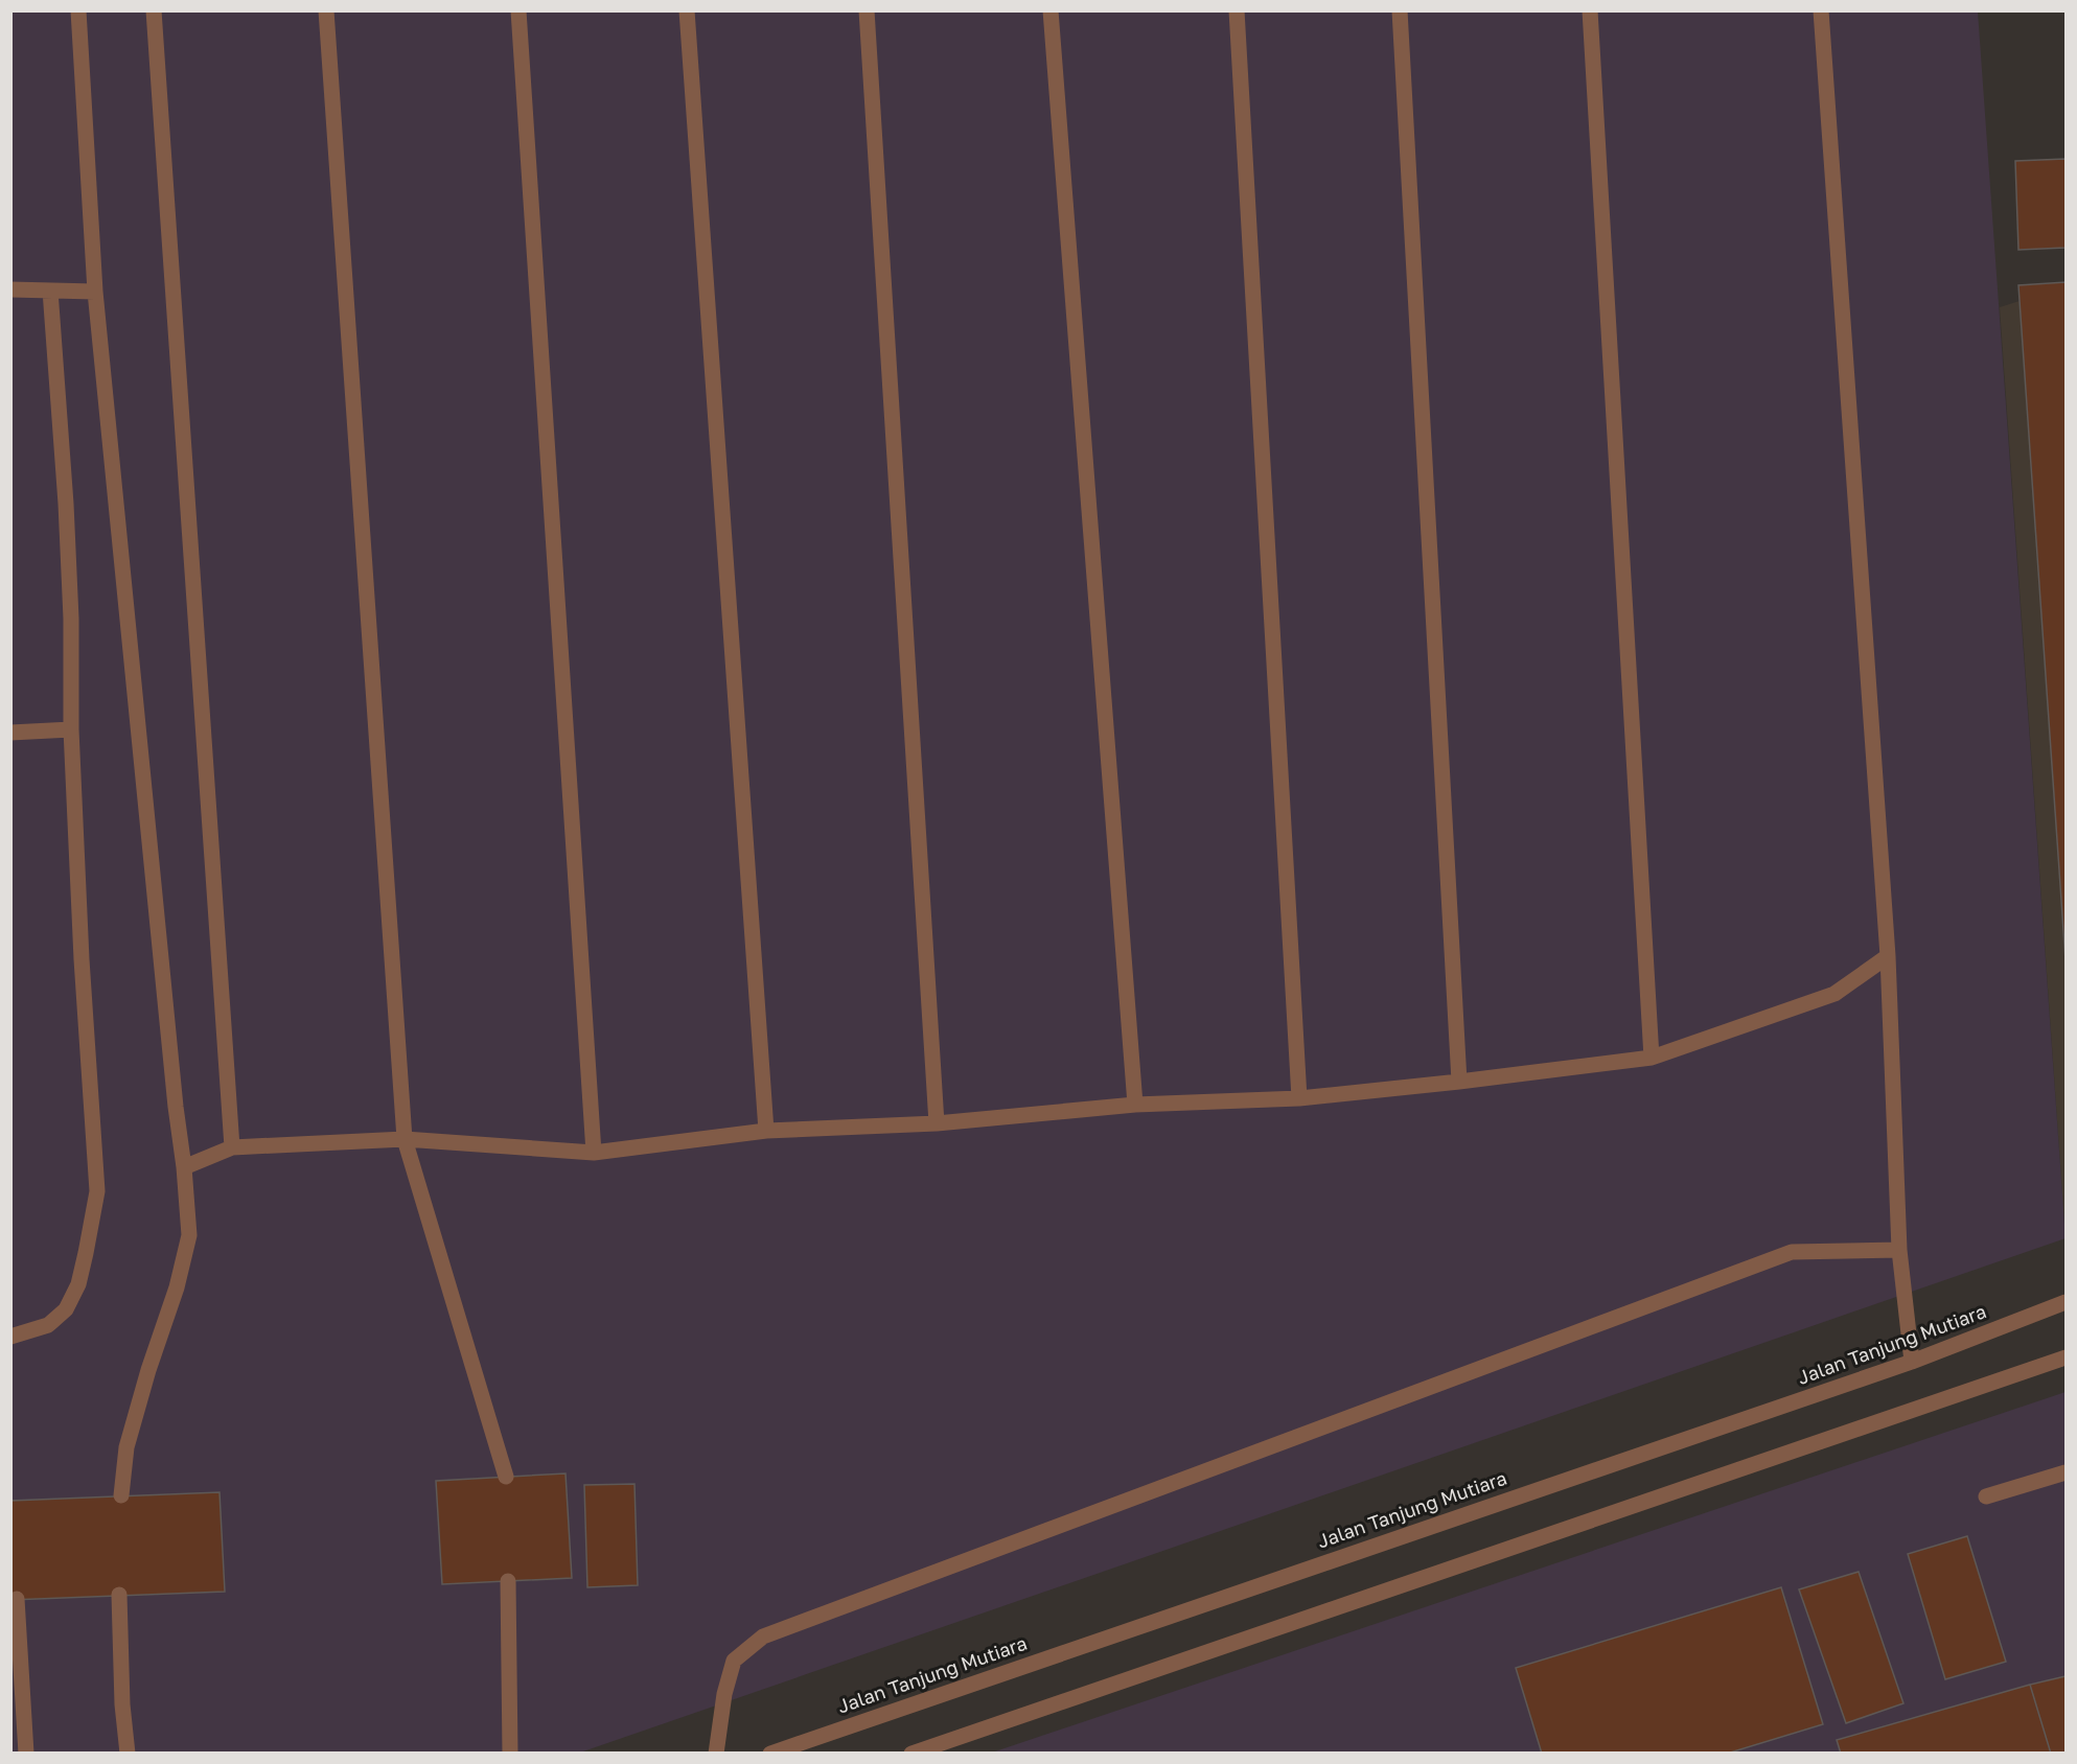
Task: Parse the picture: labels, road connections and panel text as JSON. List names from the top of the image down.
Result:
{
  "streets": {
    "lane": ["Jalan Tanjung Mutiara"]
  }
}
